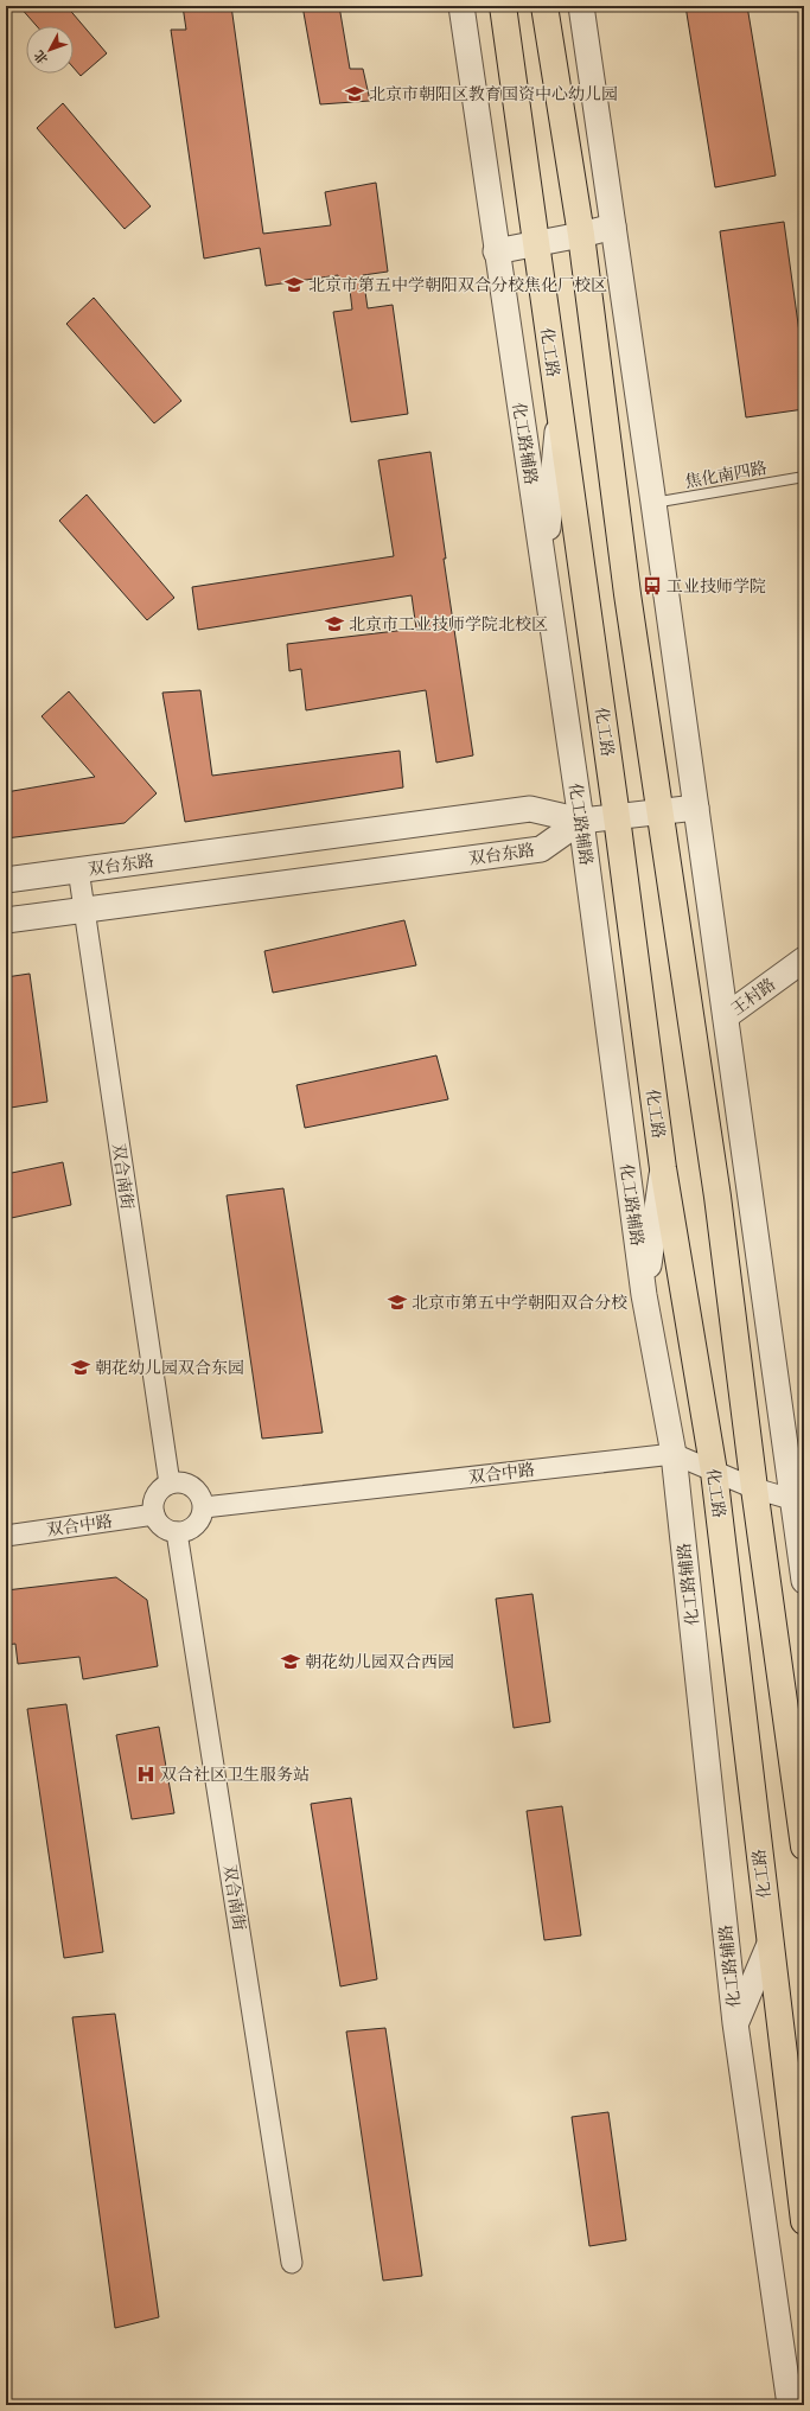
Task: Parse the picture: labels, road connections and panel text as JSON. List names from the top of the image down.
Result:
{
  "streets": {
    "main road": ["化工路"],
    "street": [
      "化工路辅路",
      "双台东路",
      "王村路",
      "双合南街",
      "双合中路"
    ],
    "lane": ["焦化南四路"]
  },
  "crossings": [
    ["化工路辅路", "双台东路"],
    ["化工路辅路", "双合中路"],
    ["双台东路", "双合南街"],
    ["双合南街", "双合中路"]
  ],
  "places": {
    "school or university": [
      "北京市朝阳区教育国资中心幼儿园",
      "北京市第五中学朝阳双合分校焦化厂校区",
      "北京市工业技师学院北校区",
      "北京市第五中学朝阳双合分校",
      "朝花幼儿园双合东园",
      "朝花幼儿园双合西园"
    ],
    "bus stop": ["工业技师学院"],
    "hospital": ["双合社区卫生服务站"]
  },
  "north": "bottom left"
}
